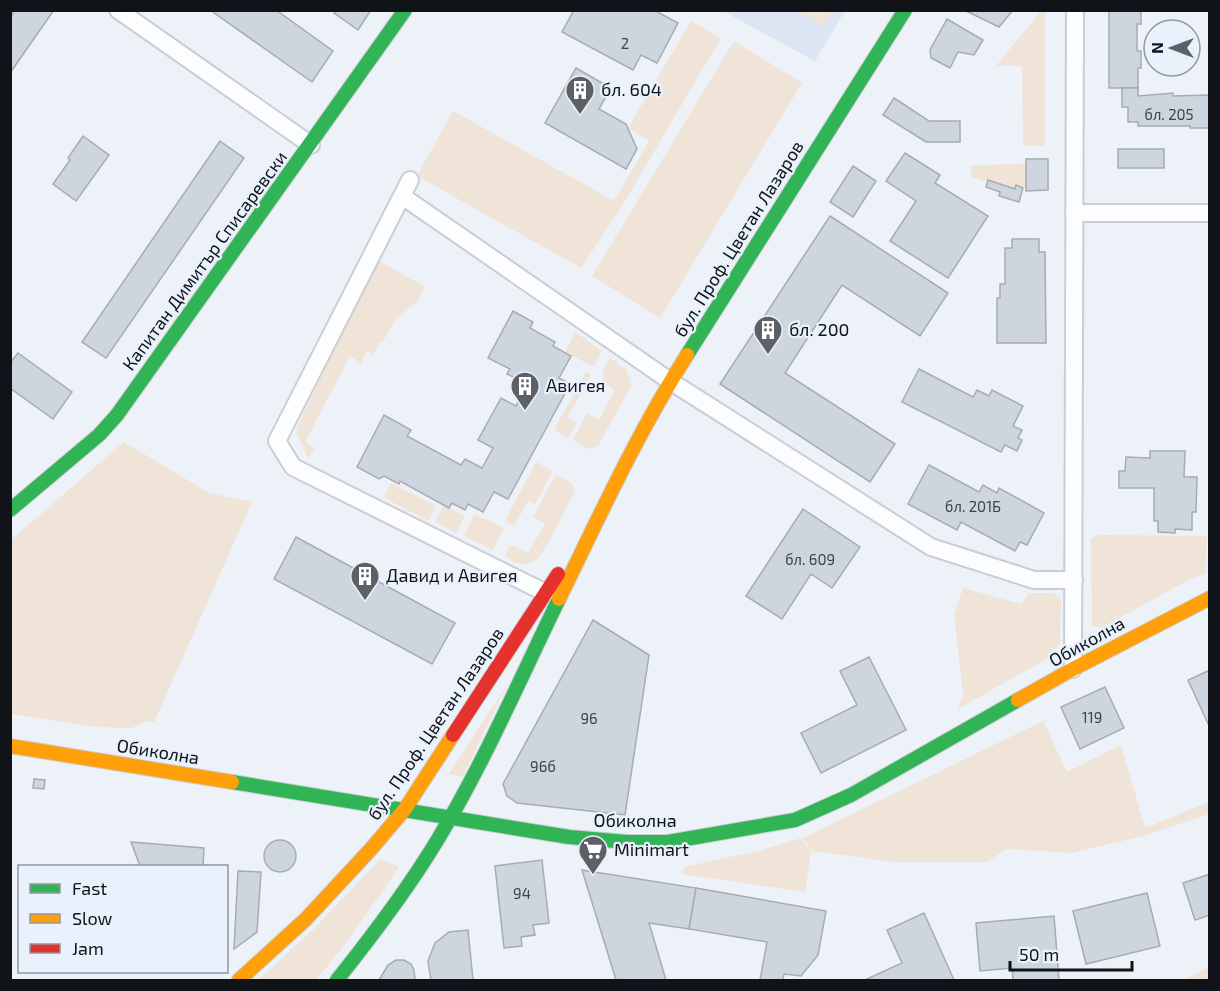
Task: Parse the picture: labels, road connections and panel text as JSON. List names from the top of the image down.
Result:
{
  "streets": {
    "street": ["бул. Проф. Цветан Лазаров", "Капитан Димитър Списаревски", "Обиколна"]
  },
  "crossings": [
    ["бул. Проф. Цветан Лазаров", "Обиколна"]
  ],
  "places": {
    "building": [
      "бл. 604",
      "бл. 200",
      "Авигея",
      "Давид и Авигея"
    ],
    "supermarket": ["Minimart"]
  },
  "house_numbers": [
    "2",
    "бл. 205",
    "бл. 201Б",
    "бл. 609",
    "119",
    "96",
    "96б",
    "94"
  ],
  "legend": ["Fast", "Slow", "Jam"],
  "scale_bar": "50 m",
  "north": "left"
}
